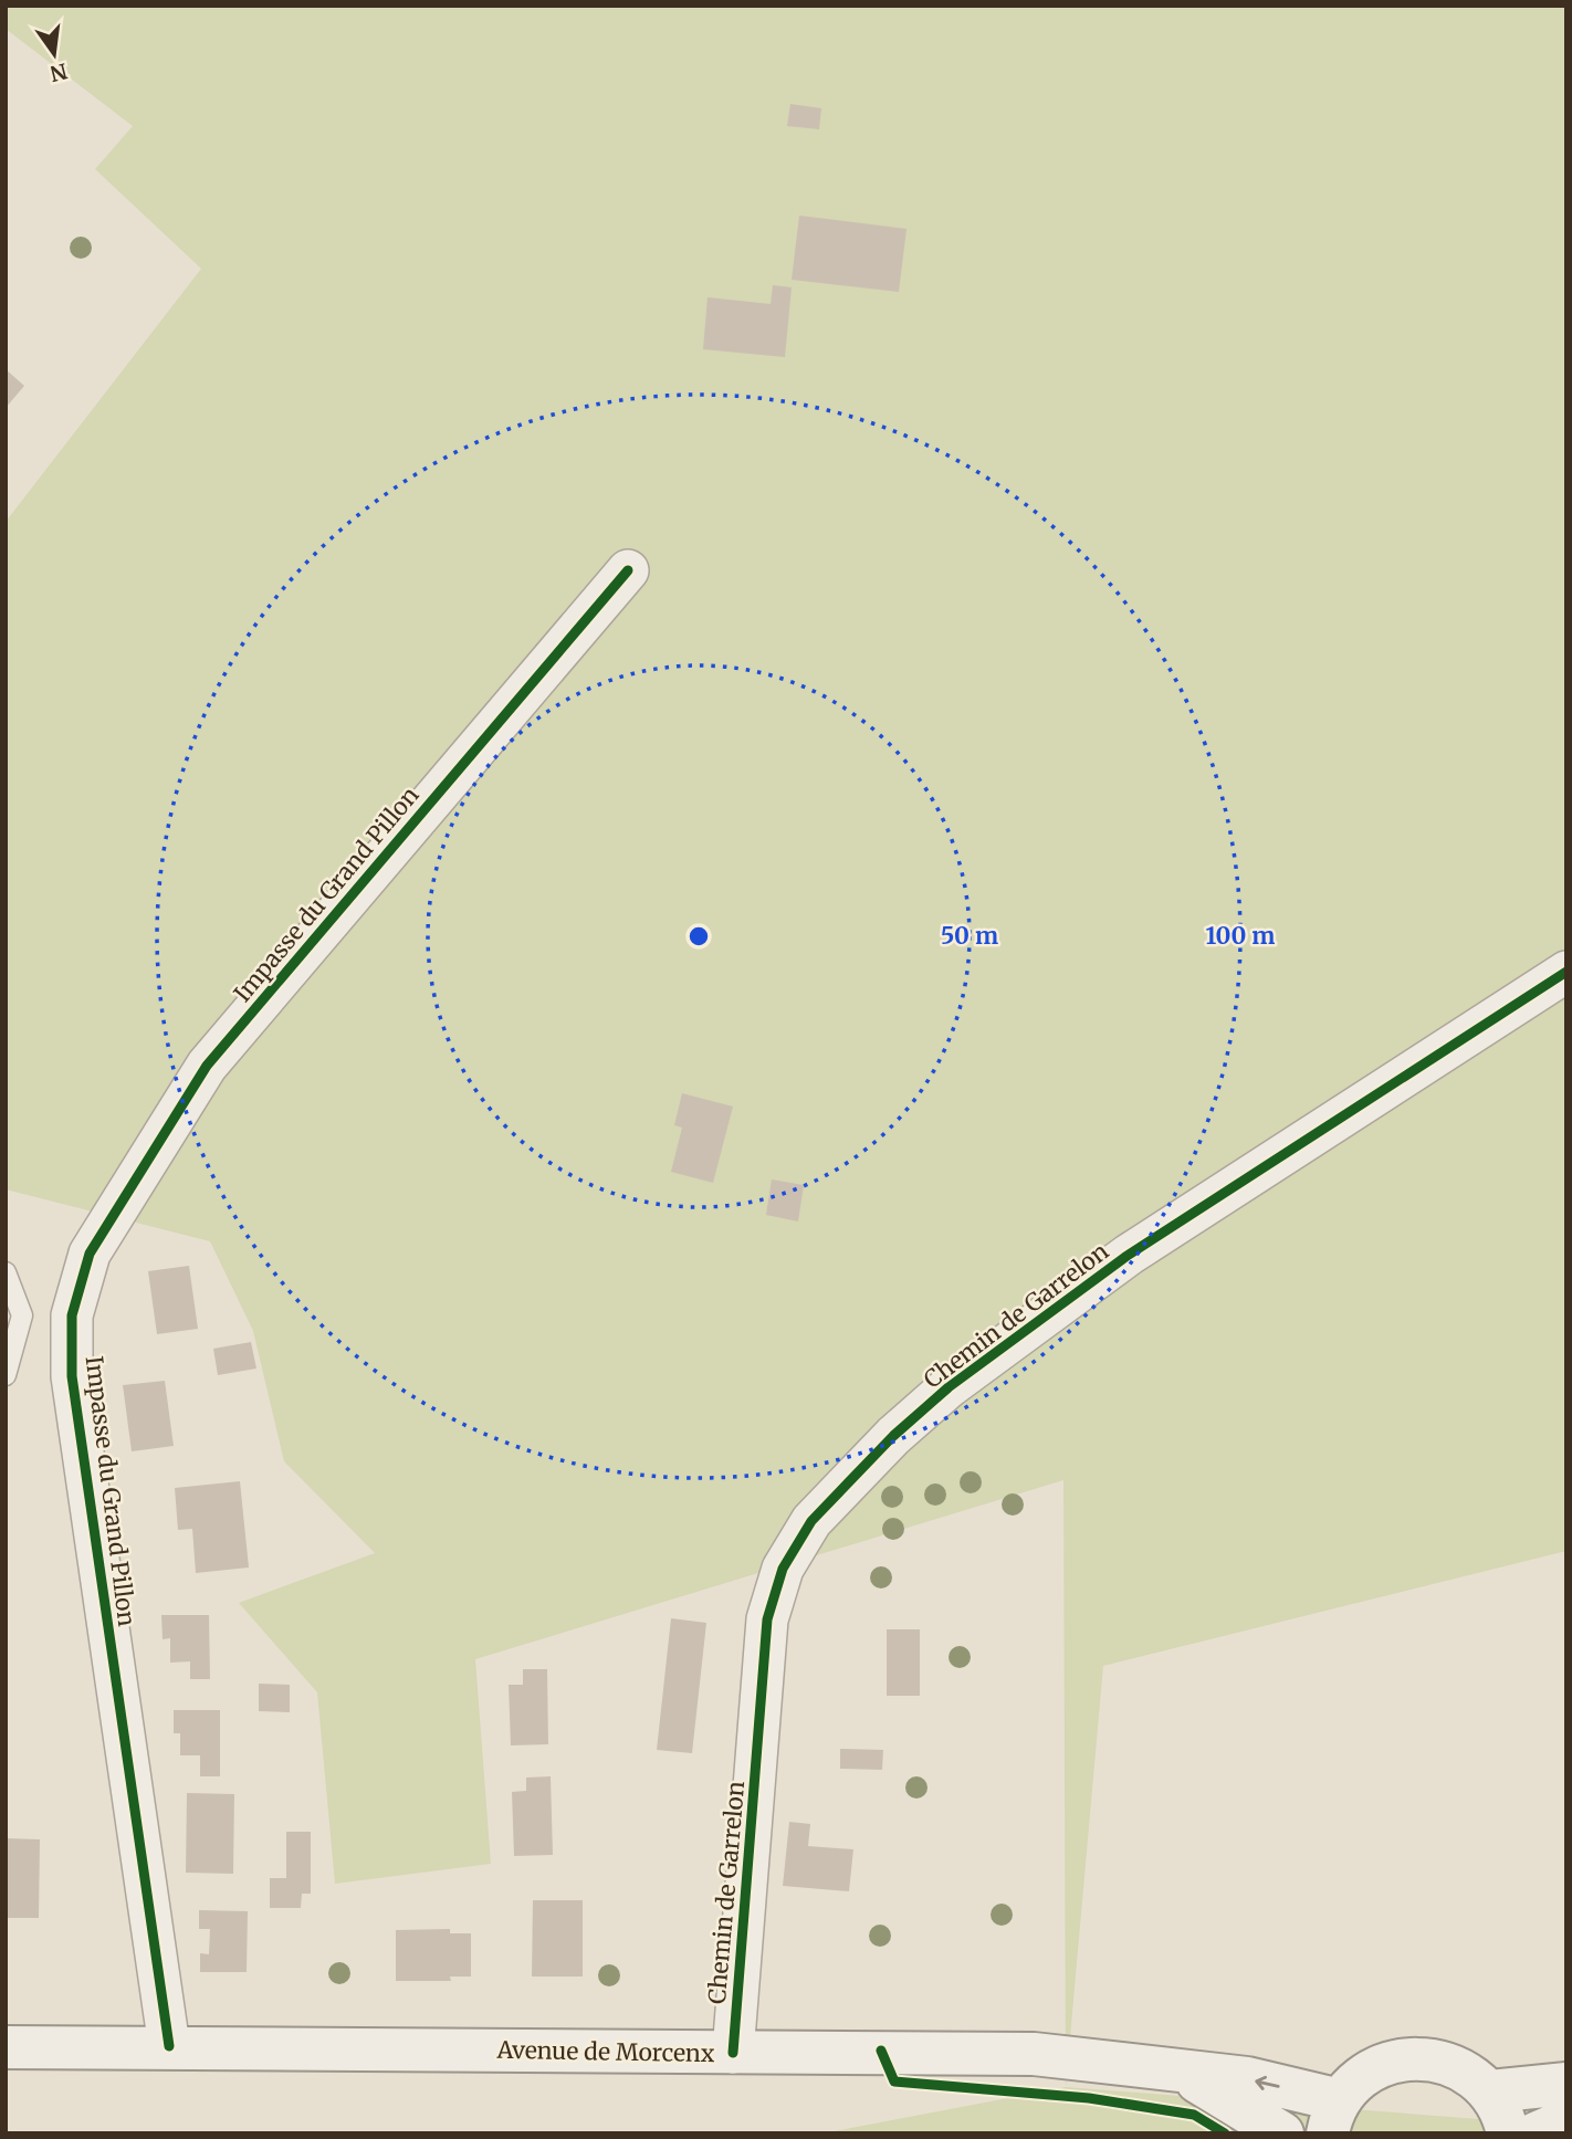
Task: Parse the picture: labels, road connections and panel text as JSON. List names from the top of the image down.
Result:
{
  "streets": {
    "main road": ["Avenue de Morcenx"],
    "street": ["Impasse du Grand Pillon", "Chemin de Garrelon"]
  },
  "crossings": [
    ["Impasse du Grand Pillon", "Avenue de Morcenx"],
    ["Chemin de Garrelon", "Avenue de Morcenx"]
  ],
  "north": "bottom",
  "rings": ["50 m", "100 m"]
}
